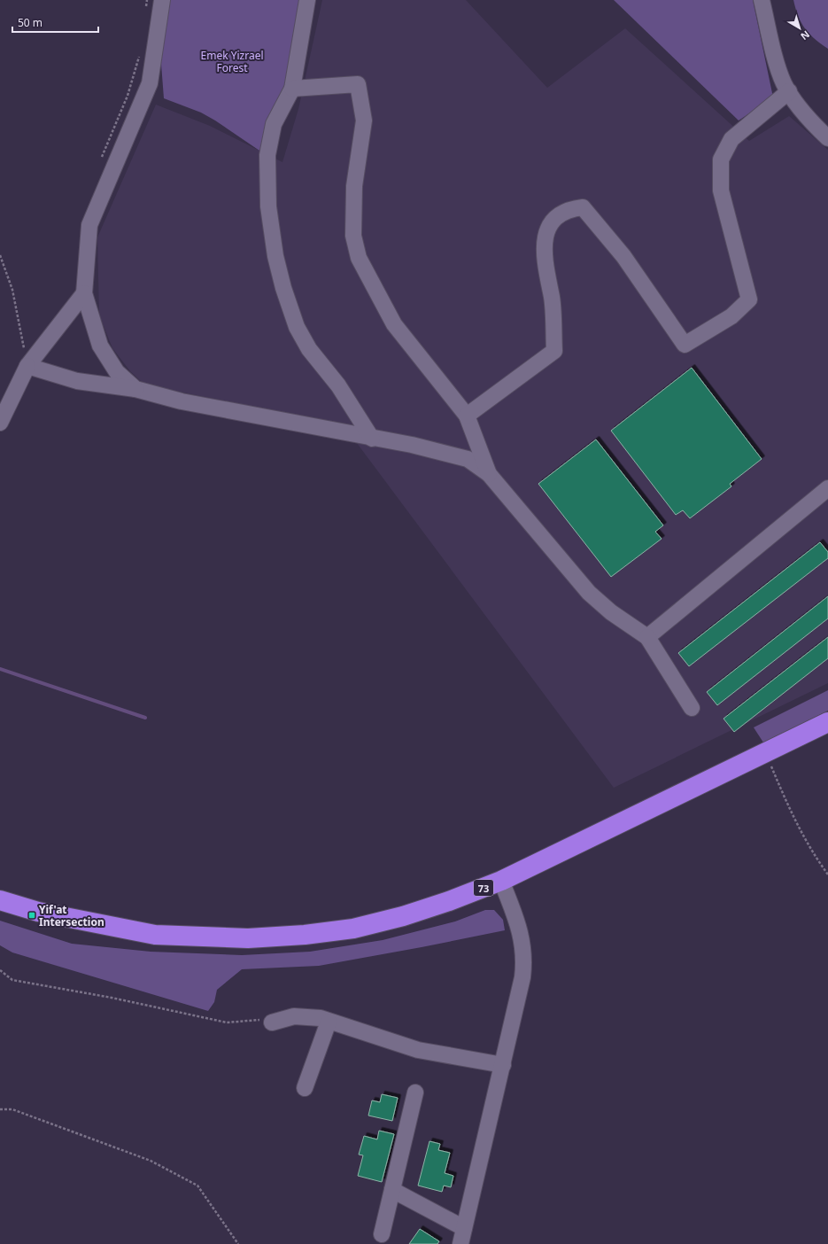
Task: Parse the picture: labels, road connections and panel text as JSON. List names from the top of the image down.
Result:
{
  "streets": {
    "highway": ["73"]
  },
  "parks": ["Emek Yizrael Forest"],
  "places": {
    "transit": ["Yif'at Intersection"]
  },
  "scale_bar": "50 m",
  "north": "bottom right"
}
